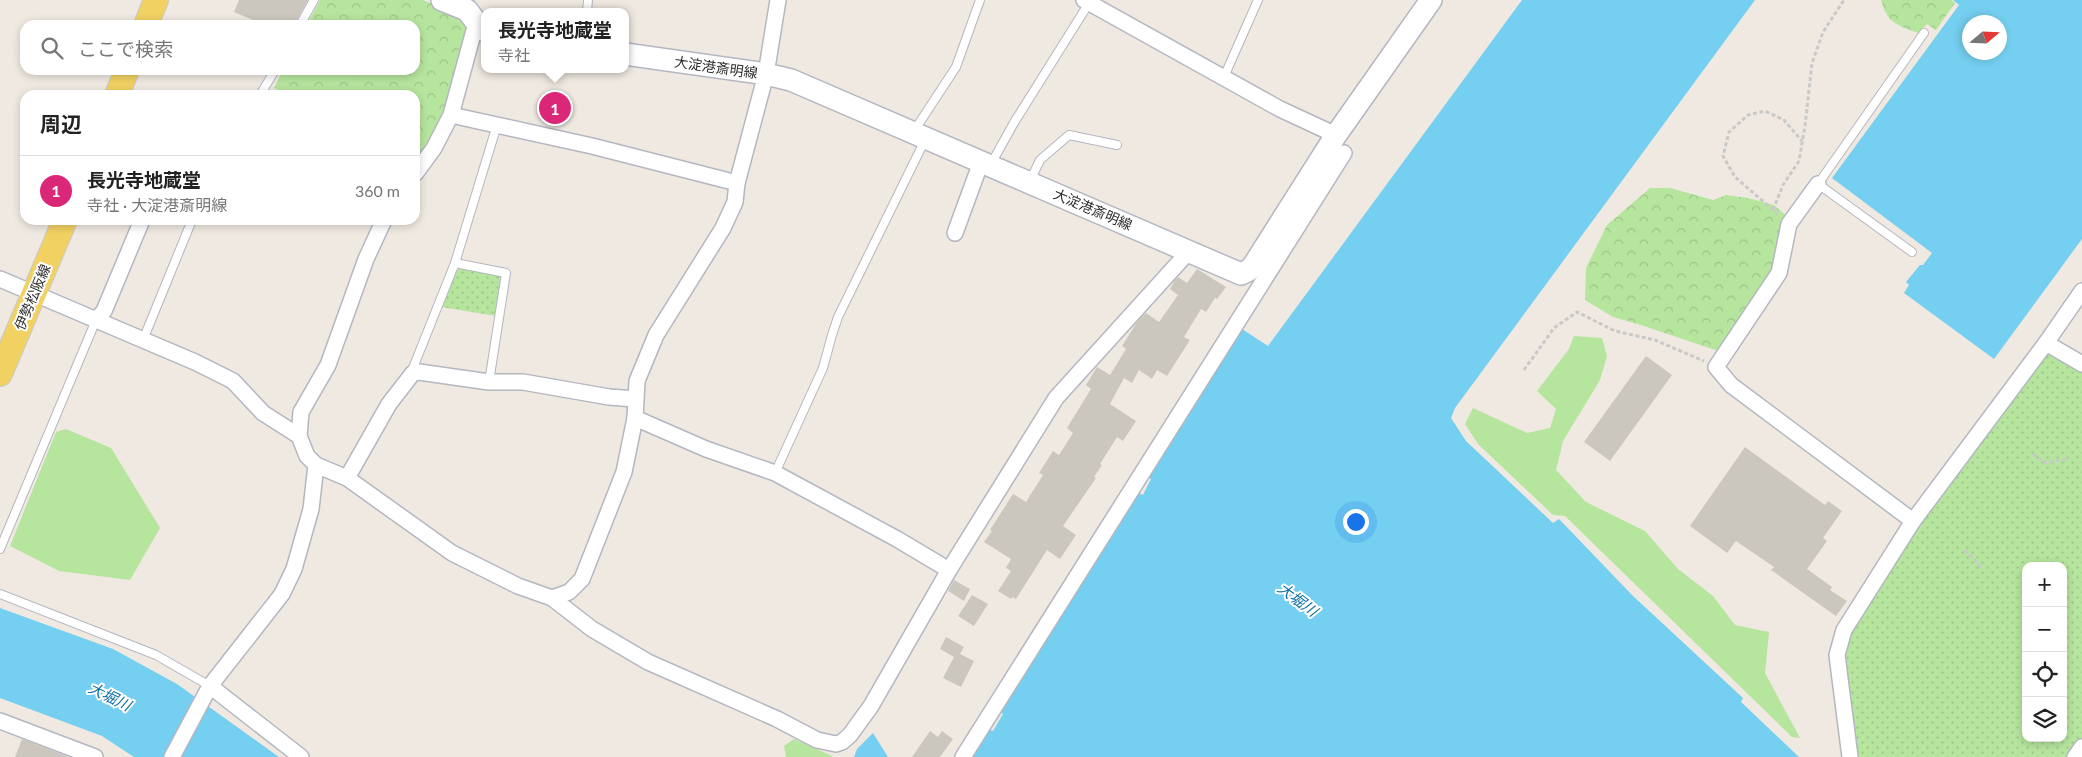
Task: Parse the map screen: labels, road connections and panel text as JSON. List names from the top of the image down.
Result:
{
  "streets": {
    "main road": ["大淀港斎明線", "伊勢松阪線"]
  },
  "water": ["大堀川"],
  "north": "right",
  "page": {
    "popup": ["長光寺地蔵堂", "寺社"],
    "search": "ここで検索",
    "pins": "1",
    "heading": "周辺",
    "list": [
      {
        "mark": "1",
        "name": "長光寺地蔵堂",
        "note": "寺社 · 大淀港斎明線",
        "value": "360 m"
      }
    ],
    "map_buttons": ["+", "−"]
  }
}
